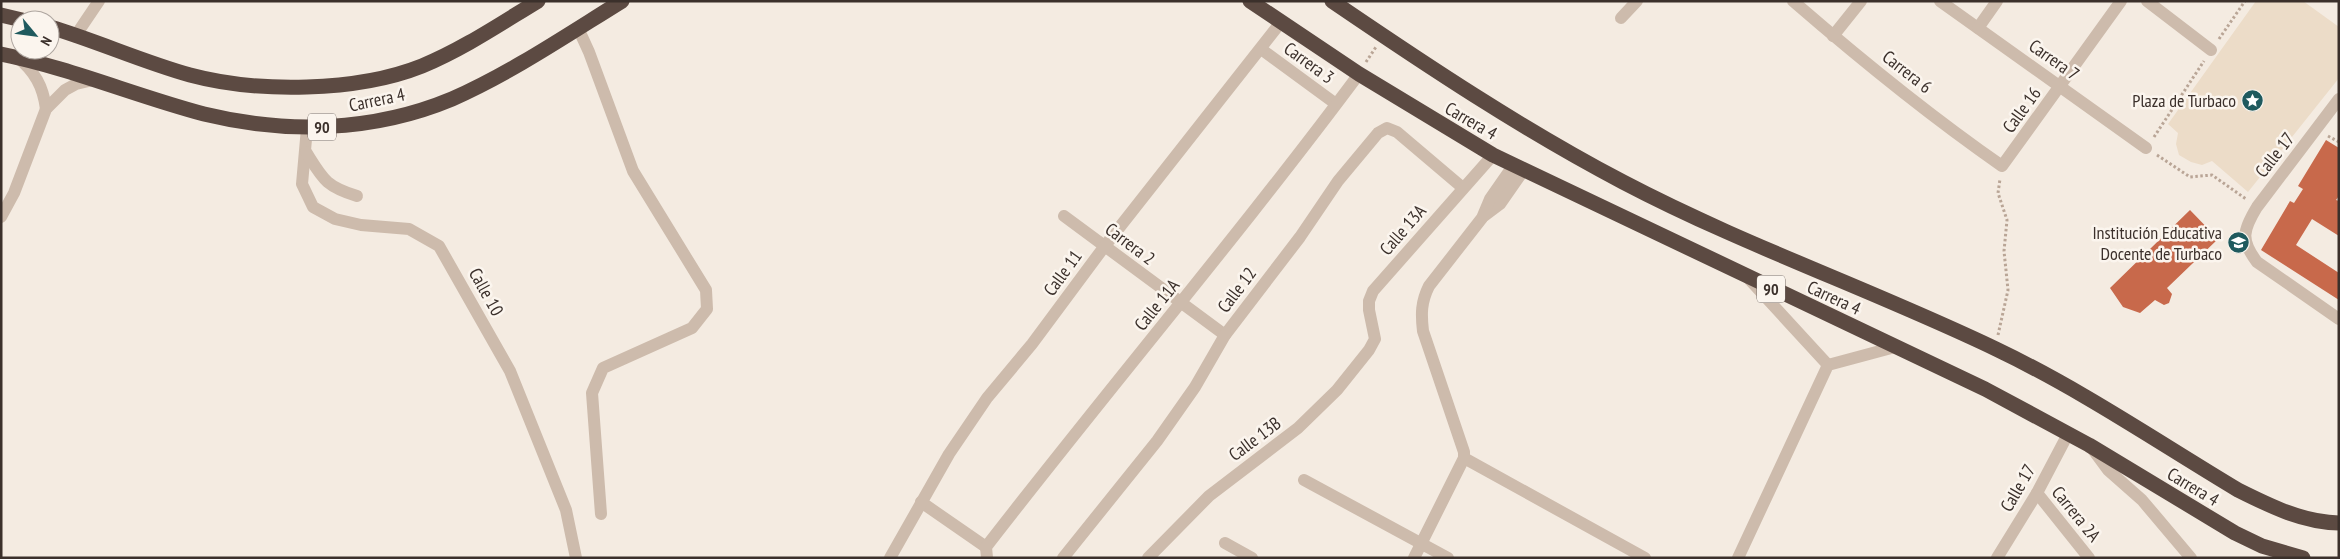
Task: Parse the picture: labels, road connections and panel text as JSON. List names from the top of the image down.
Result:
{
  "streets": {
    "highway": ["Carrera 4", "90"],
    "street": [
      "Carrera 7",
      "Carrera 3",
      "Carrera 6",
      "Calle 16",
      "Calle 17",
      "Calle 13A",
      "Carrera 2",
      "Calle 11",
      "Calle 12",
      "Calle 10",
      "Calle 11A",
      "Calle 13B",
      "Carrera 2A"
    ]
  },
  "crossings": [
    ["Carrera 7", "Calle 16"],
    ["Carrera 3", "Calle 11"],
    ["Carrera 3", "Calle 11A"],
    ["Carrera 6", "Calle 16"],
    ["Carrera 4", "Calle 17"],
    ["Carrera 4", "Calle 13A"],
    ["Carrera 4", "Calle 11"],
    ["Carrera 4", "Calle 10"],
    ["Carrera 4", "Calle 11A"],
    ["Calle 17", "Carrera 2A"],
    ["Calle 13A", "Calle 12"],
    ["Calle 13A", "Calle 13B"],
    ["Carrera 2", "Calle 11"],
    ["Carrera 2", "Calle 12"],
    ["Carrera 2", "Calle 11A"]
  ],
  "places": {
    "place": ["Plaza de Turbaco"],
    "school or university": ["Institución Educativa Docente de Turbaco"]
  },
  "north": "bottom right"
}
